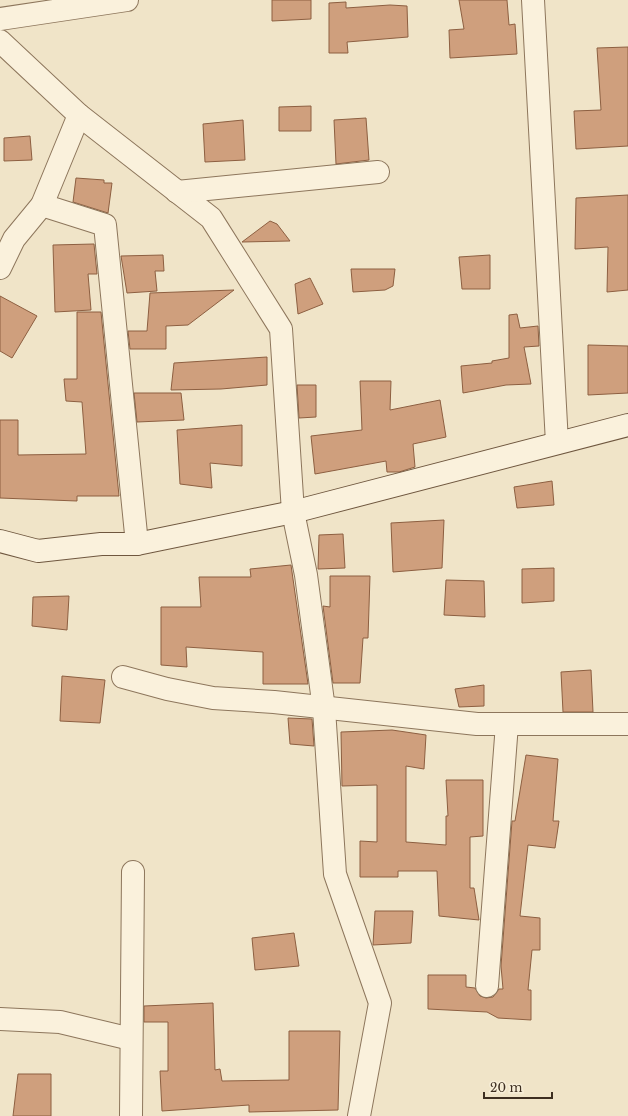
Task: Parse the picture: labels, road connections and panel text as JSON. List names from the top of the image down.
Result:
{
  "scale_bar": "20 m"
}
